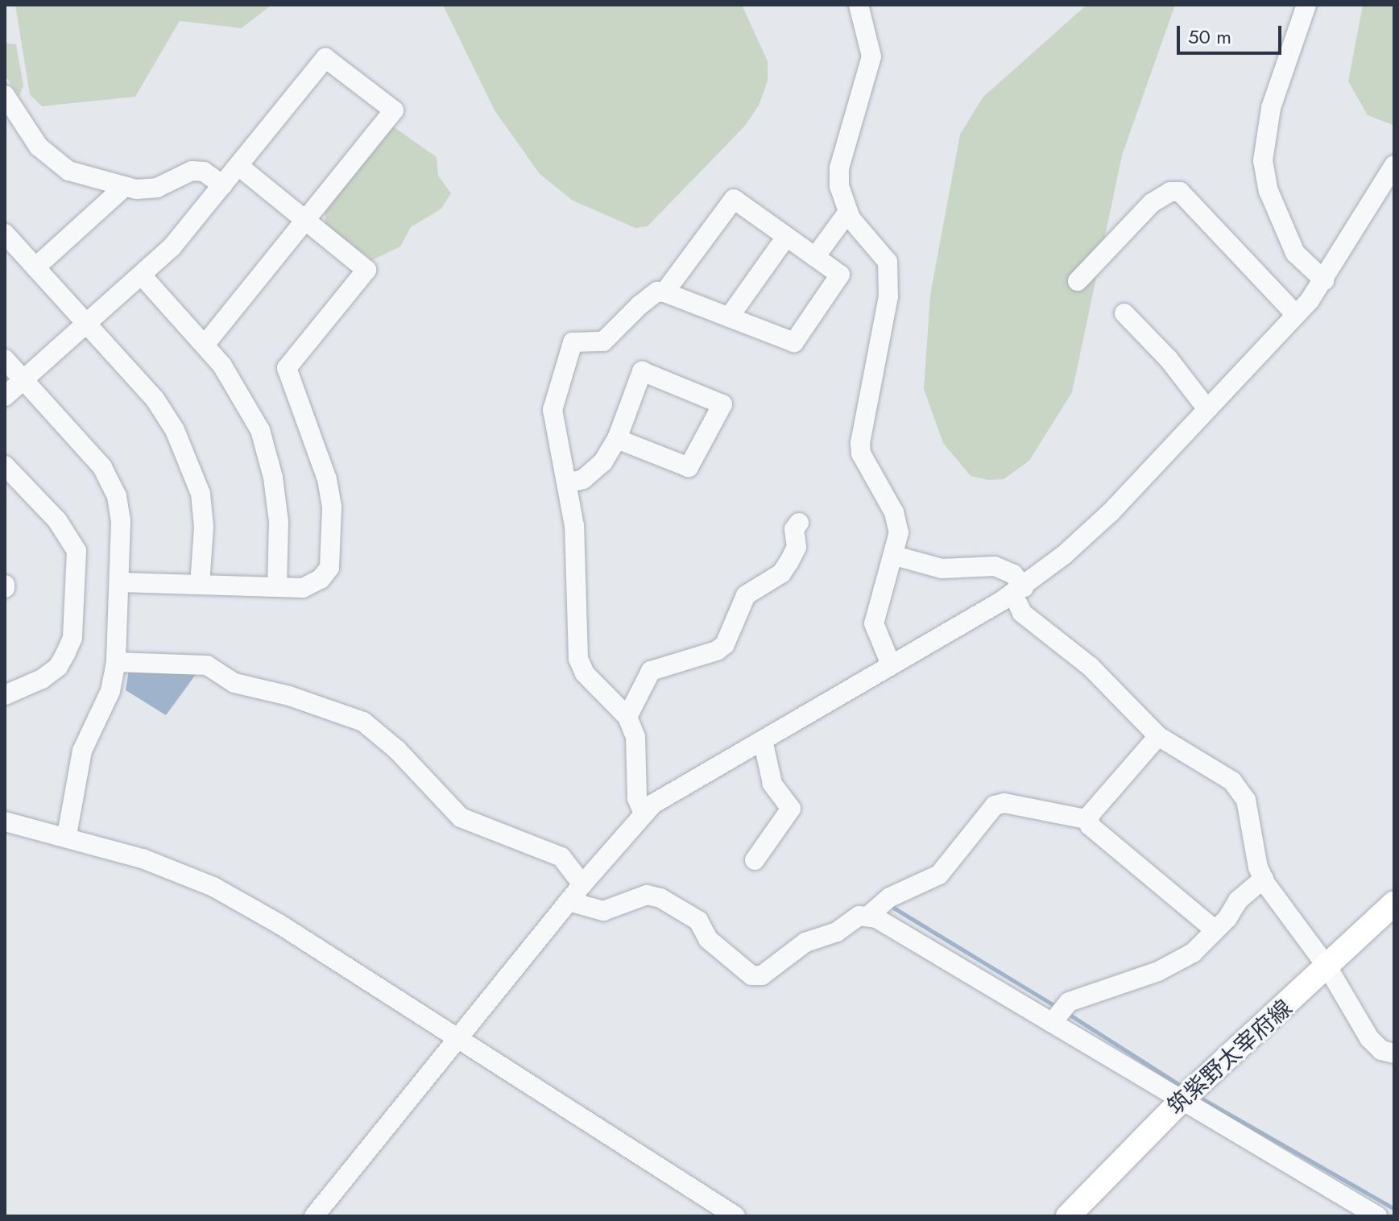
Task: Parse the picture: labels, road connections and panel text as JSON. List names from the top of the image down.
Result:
{
  "streets": {
    "main road": ["筑紫野太宰府線"]
  },
  "scale_bar": "50 m"
}
